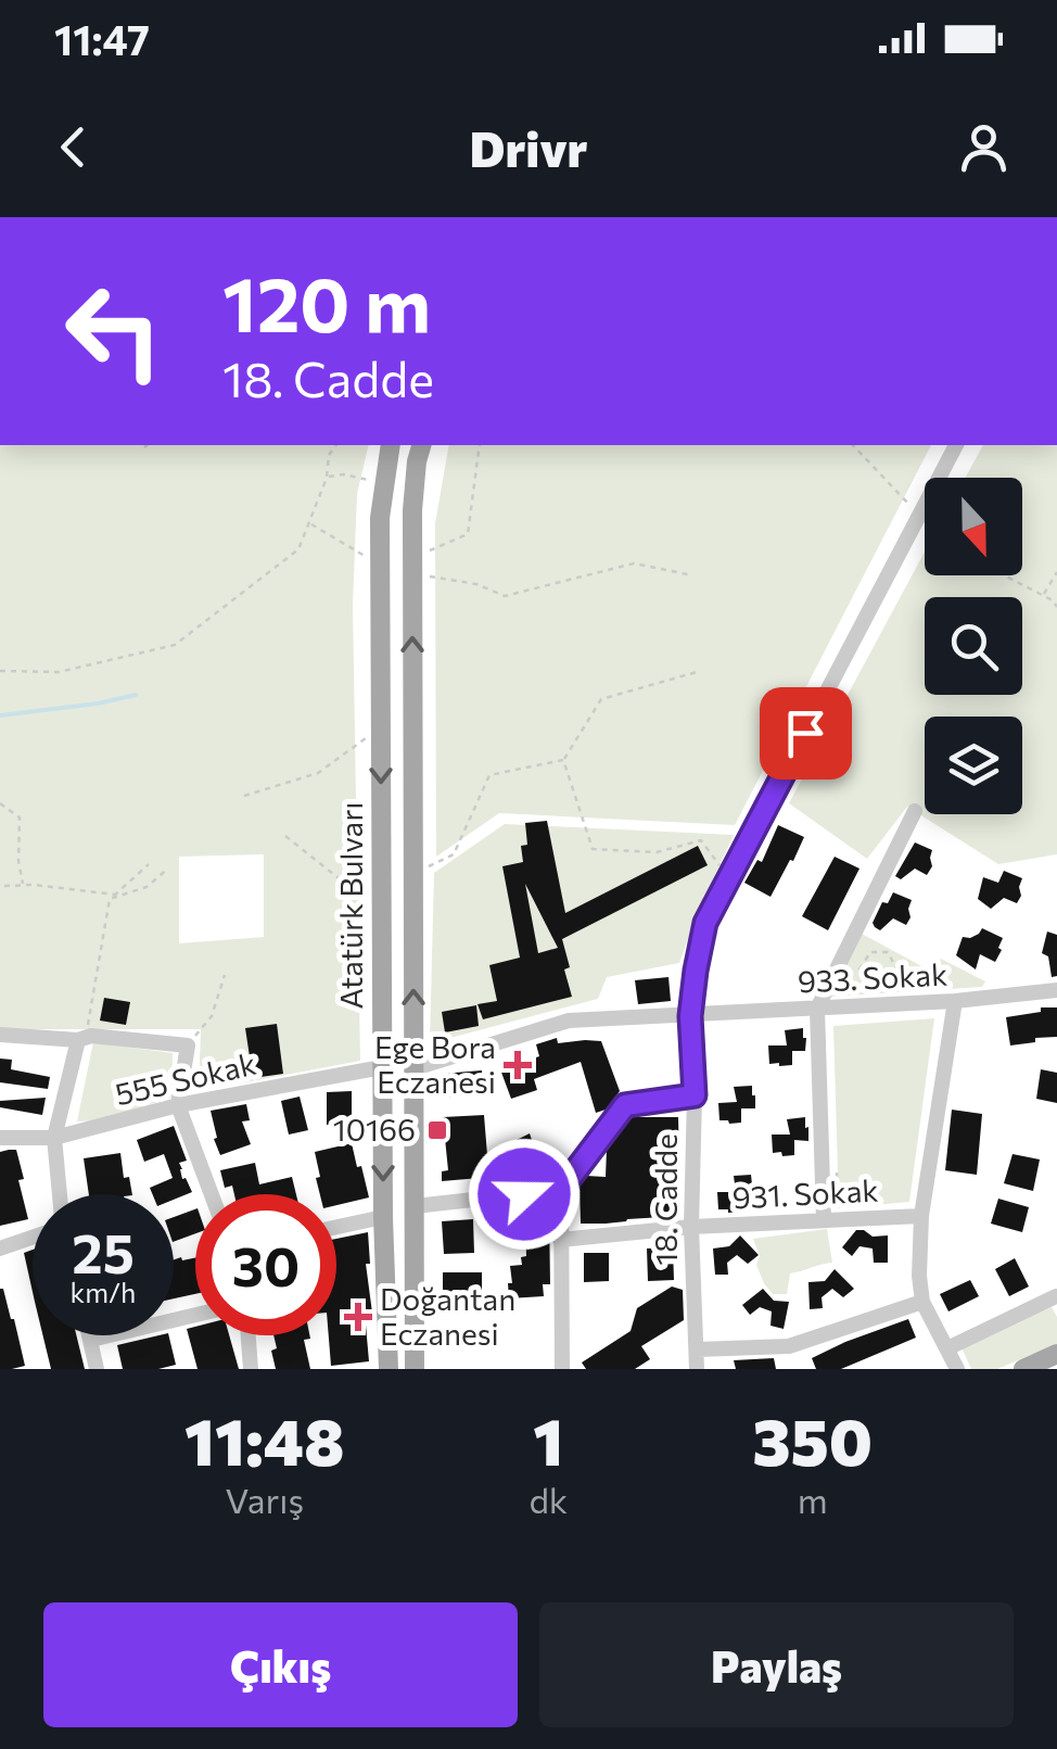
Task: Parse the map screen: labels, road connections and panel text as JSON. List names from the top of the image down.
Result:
{
  "streets": {
    "main road": ["Atatürk Bulvarı"],
    "street": [
      "933. Sokak",
      "555 Sokak",
      "931. Sokak",
      "18. Cadde"
    ]
  },
  "crossings": [
    ["Atatürk Bulvarı", "933. Sokak"],
    ["Atatürk Bulvarı", "555 Sokak"],
    ["933. Sokak", "18. Cadde"],
    ["931. Sokak", "18. Cadde"]
  ],
  "places": {
    "health": ["Ege Bora Eczanesi", "Doğantan Eczanesi"],
    "transit": ["10166"]
  },
  "north": "bottom",
  "page": {
    "status": "11:47",
    "header": "Drivr",
    "turn": ["120 m", "18. Cadde"],
    "speed": "25 km/h",
    "limit": "30",
    "eta": [
      "11:48",
      "Varış",
      "1",
      "dk",
      "350",
      "m"
    ],
    "buttons": ["Çıkış", "Paylaş"]
  }
}
